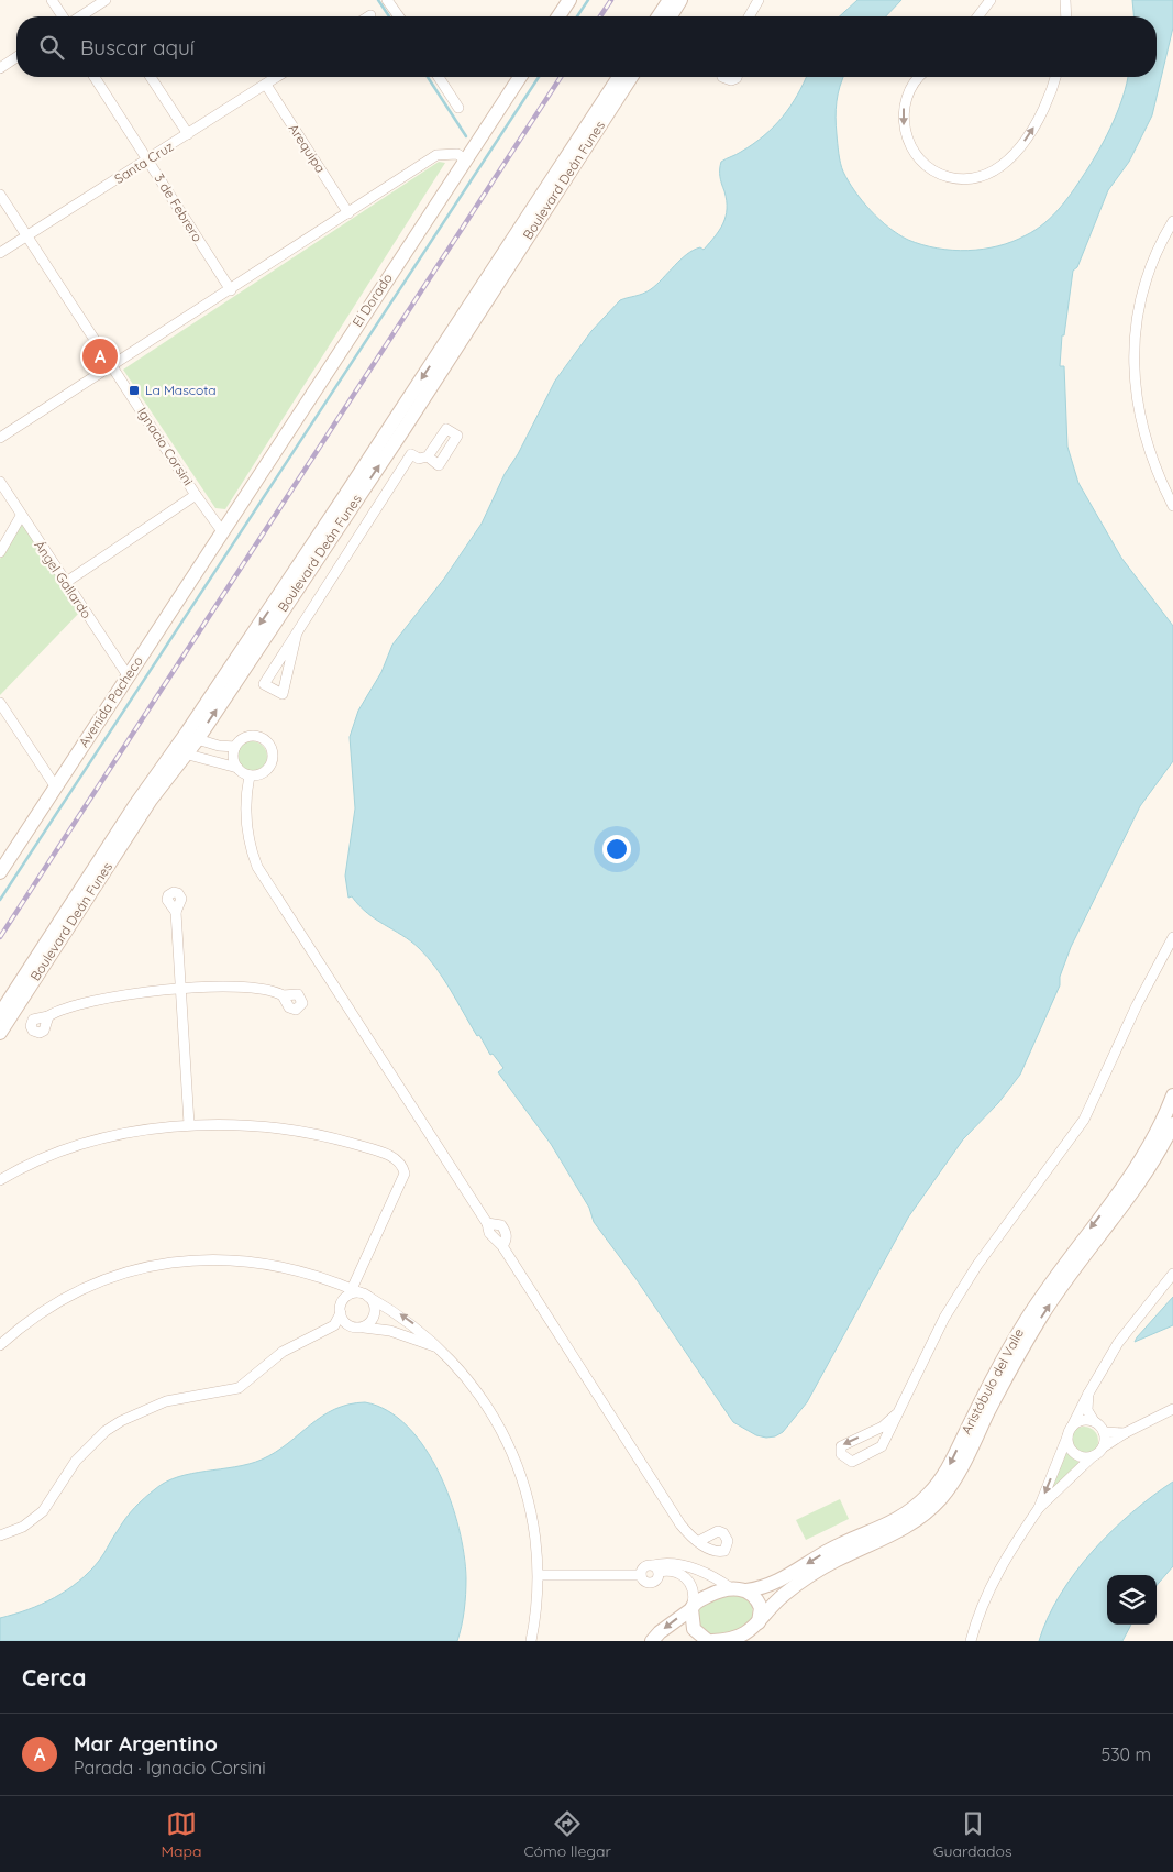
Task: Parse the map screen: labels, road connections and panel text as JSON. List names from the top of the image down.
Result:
{
  "streets": {
    "street": [
      "Arequipa",
      "Santa Cruz",
      "Boulevard Deán Funes",
      "3 de Febrero",
      "El Dorado",
      "Ignacio Corsini",
      "Ángel Gallardo",
      "Avenida Pacheco",
      "Aristóbulo del Valle"
    ]
  },
  "crossings": [
    ["Arequipa", "Santa Cruz"],
    ["Santa Cruz", "3 de Febrero"],
    ["Santa Cruz", "Ignacio Corsini"],
    ["El Dorado", "Ignacio Corsini"],
    ["El Dorado", "Avenida Pacheco"],
    ["Ignacio Corsini", "Avenida Pacheco"],
    ["Ángel Gallardo", "Avenida Pacheco"]
  ],
  "places": {
    "transit": ["La Mascota"]
  },
  "page": {
    "search": "Buscar aquí",
    "pins": "A",
    "heading": "Cerca",
    "list": [
      {
        "mark": "A",
        "name": "Mar Argentino",
        "note": "Parada · Ignacio Corsini",
        "value": "530 m"
      }
    ],
    "nav": ["Mapa", "Cómo llegar", "Guardados"]
  }
}
